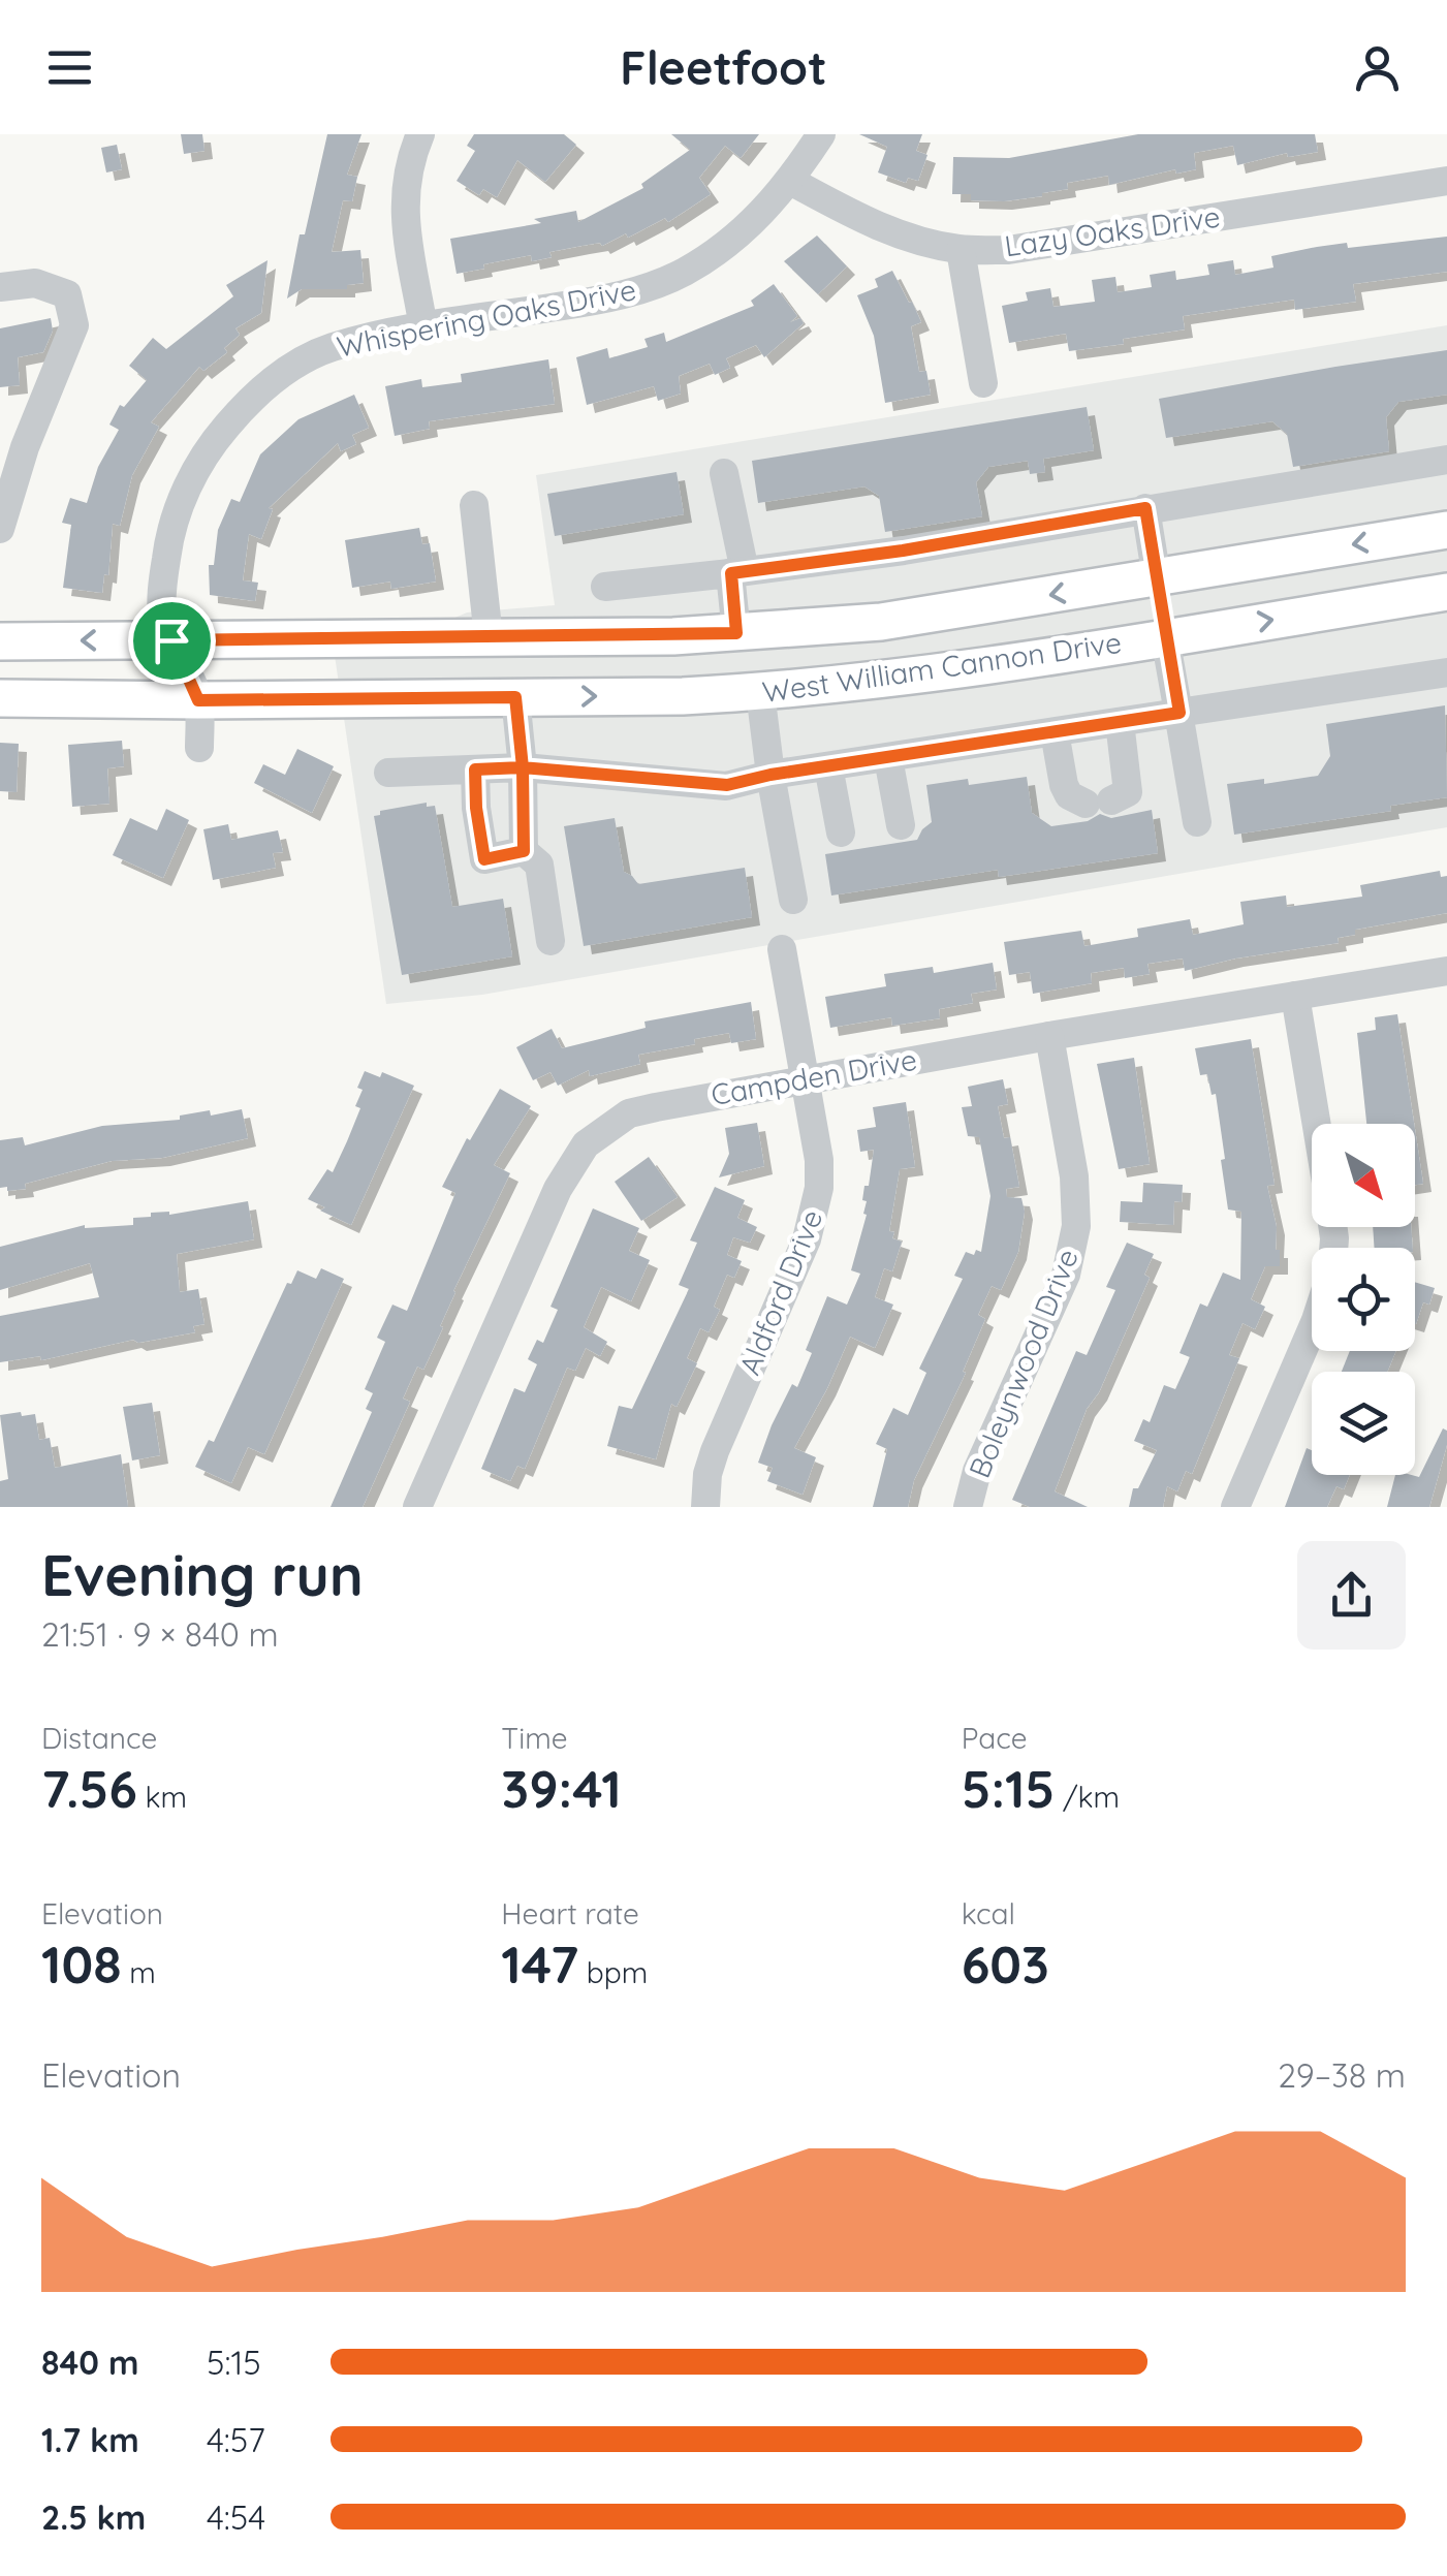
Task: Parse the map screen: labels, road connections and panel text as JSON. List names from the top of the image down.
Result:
{
  "streets": {
    "main road": ["West William Cannon Drive"],
    "street": [
      "Lazy Oaks Drive",
      "Whispering Oaks Drive",
      "Campden Drive",
      "Aldford Drive",
      "Boleynwood Drive"
    ]
  },
  "crossings": [
    ["Lazy Oaks Drive", "Whispering Oaks Drive"],
    ["Whispering Oaks Drive", "West William Cannon Drive"],
    ["Campden Drive", "Aldford Drive"],
    ["Campden Drive", "Boleynwood Drive"]
  ],
  "north": "bottom right",
  "page": {
    "header": "Fleetfoot",
    "heading": ["Evening run", "21:51 · 9 × 840 m"],
    "stats": [
      ["Distance", "7.56 km"],
      ["Time", "39:41"],
      ["Pace", "5:15 /km"],
      ["Elevation", "108 m"],
      ["Heart rate", "147 bpm"],
      ["kcal", "603"]
    ],
    "chart": ["Elevation", "29–38 m"],
    "list": [
      {
        "name": "840 m",
        "note": "5:15"
      },
      {
        "name": "1.7 km",
        "note": "4:57"
      },
      {
        "name": "2.5 km",
        "note": "4:54"
      }
    ]
  }
}
